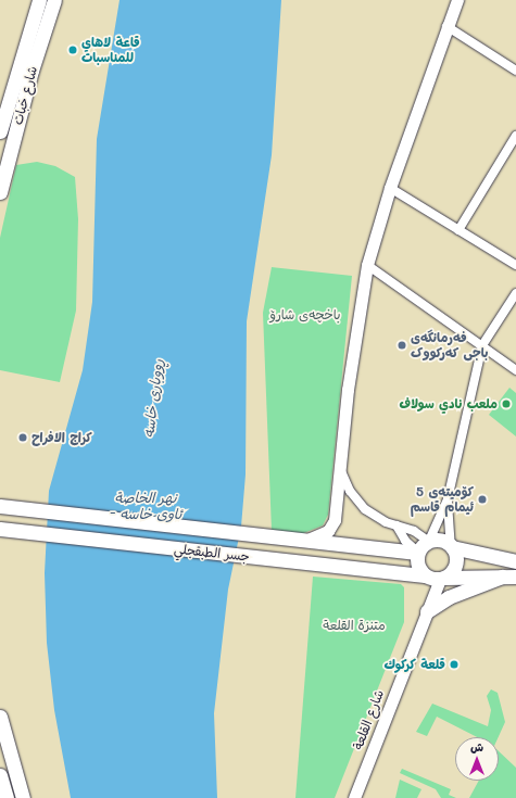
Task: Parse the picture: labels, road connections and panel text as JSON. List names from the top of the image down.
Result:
{
  "streets": {
    "main road": ["شارع خبات", "جسر الطبقجلي"],
    "street": ["شارع القلعة"]
  },
  "crossings": [
    ["جسر الطبقجلي", "شارع القلعة"]
  ],
  "water": ["ڕووباری خاسە", "نهر الخاصة - ئاوی خاسە"],
  "parks": ["باخچەی شارۆ", "متنزة القلعة"],
  "places": [
    "قاعة لاهاي للمناسبات",
    "فەرمانگەی باجی کەرکووک",
    "ملعب نادي سولاف",
    "كراج الافراح",
    "کۆمیتەی 5 ئیمام قاسم",
    "قلعة كركوك"
  ],
  "north": "top"
}
